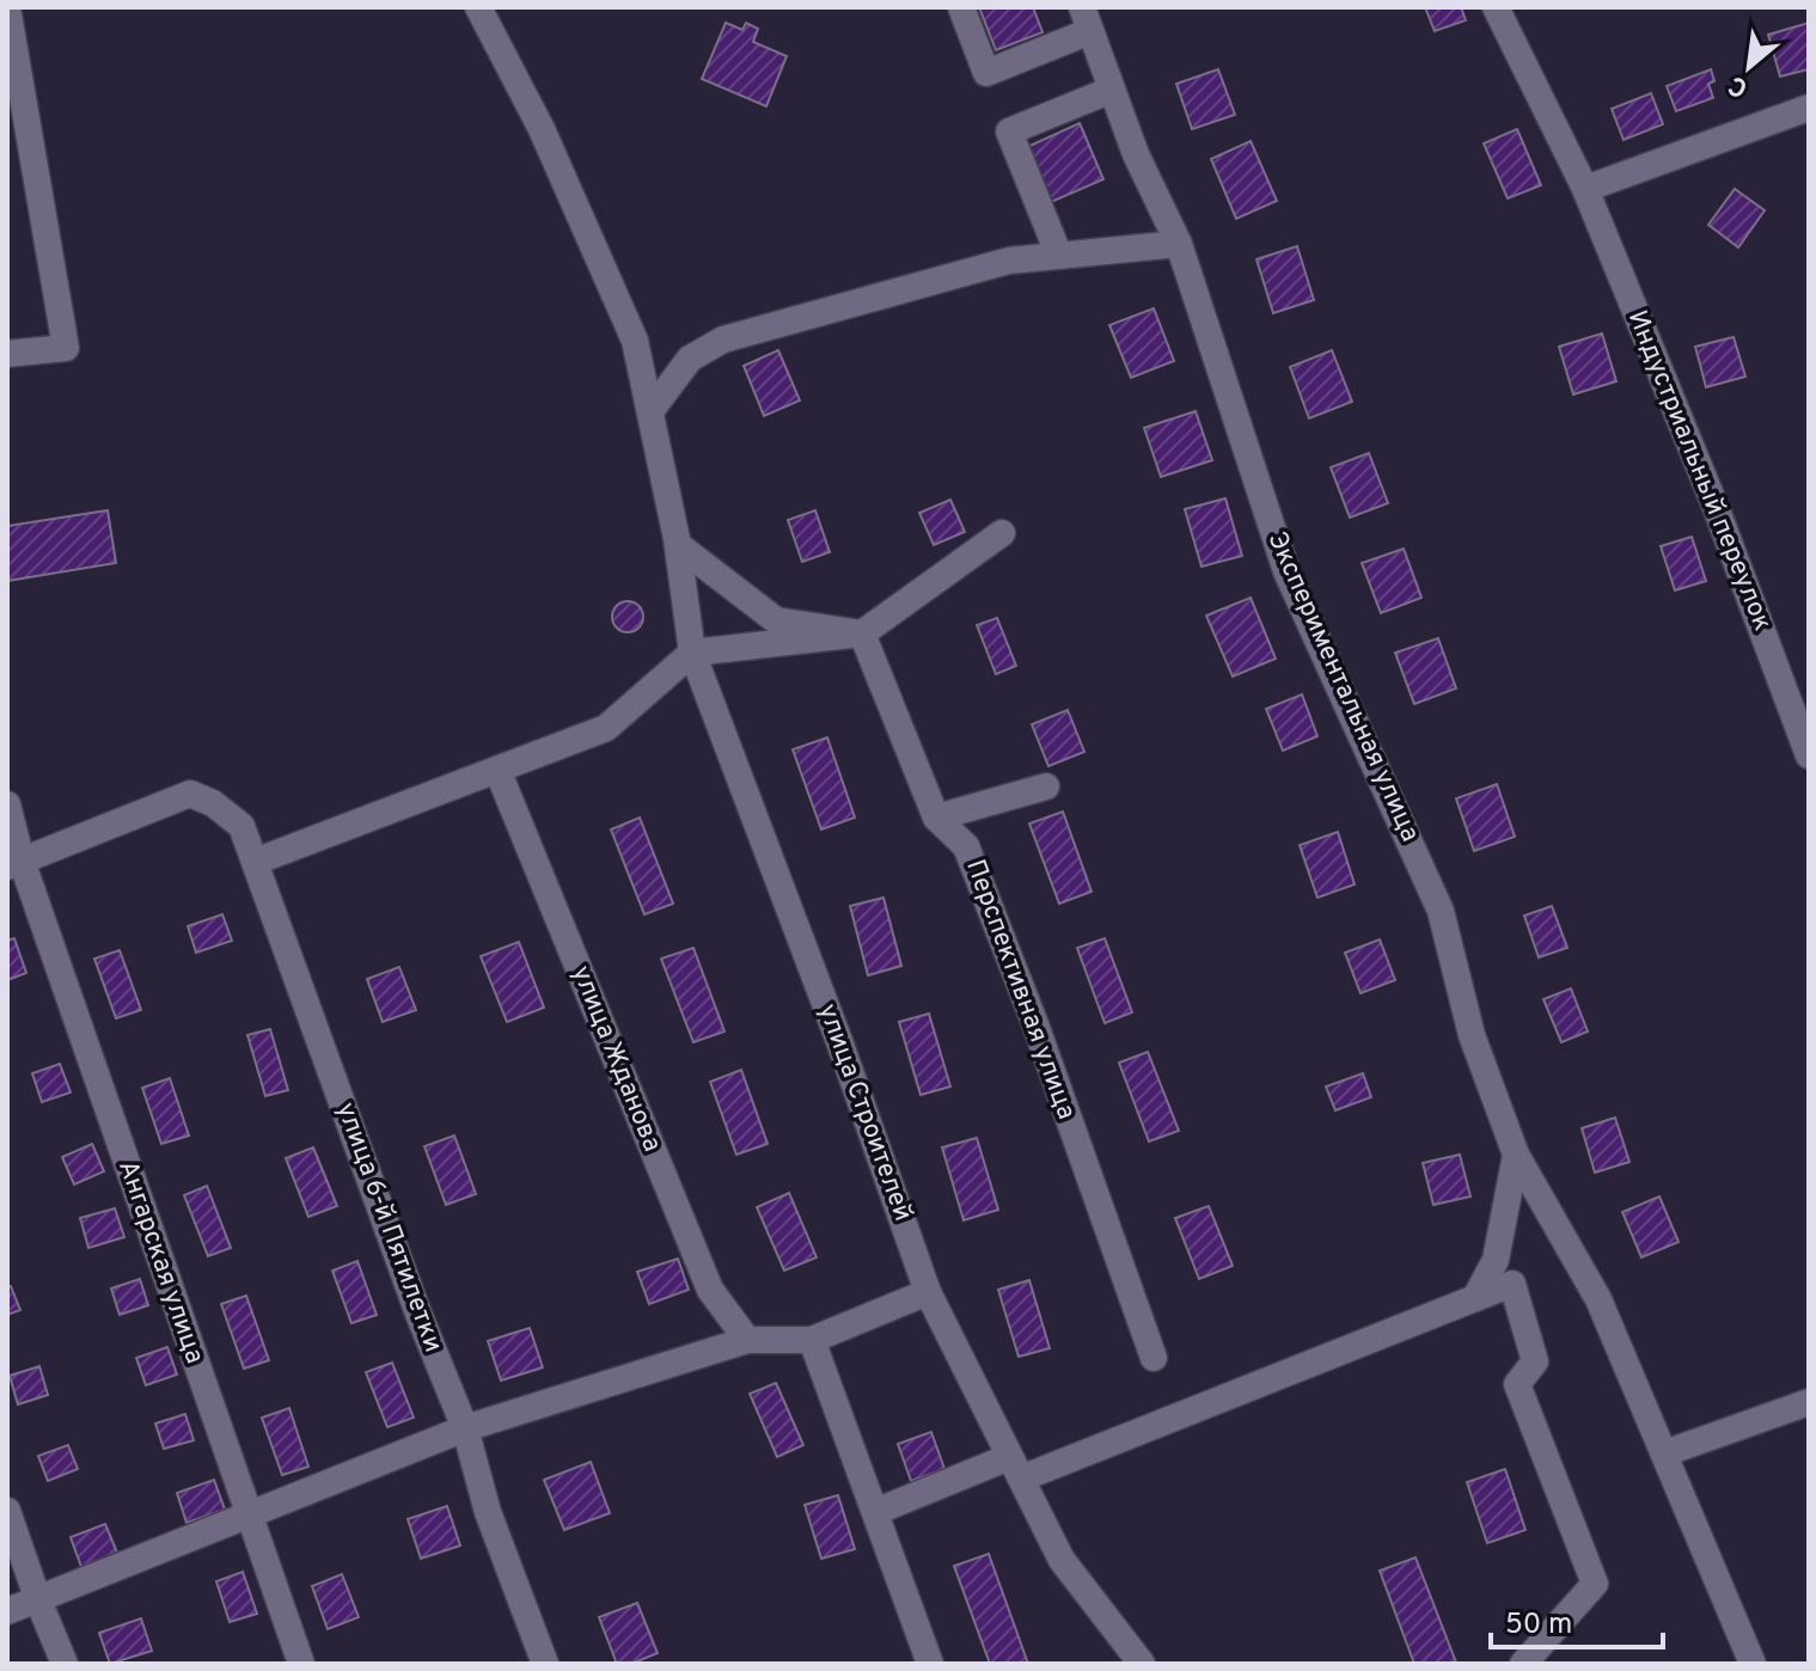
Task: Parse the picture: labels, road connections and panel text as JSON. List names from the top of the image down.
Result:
{
  "streets": {
    "street": [
      "Индустриальный переулок",
      "Экспериментальная улица",
      "Перспективная улица",
      "улица Жданова",
      "улица Строителей",
      "улица 6-й Пятилетки",
      "Ангарская улица"
    ]
  },
  "crossings": [
    ["улица 6-й Пятилетки", "Ангарская улица"]
  ],
  "scale_bar": "50 m",
  "north": "bottom left"
}
